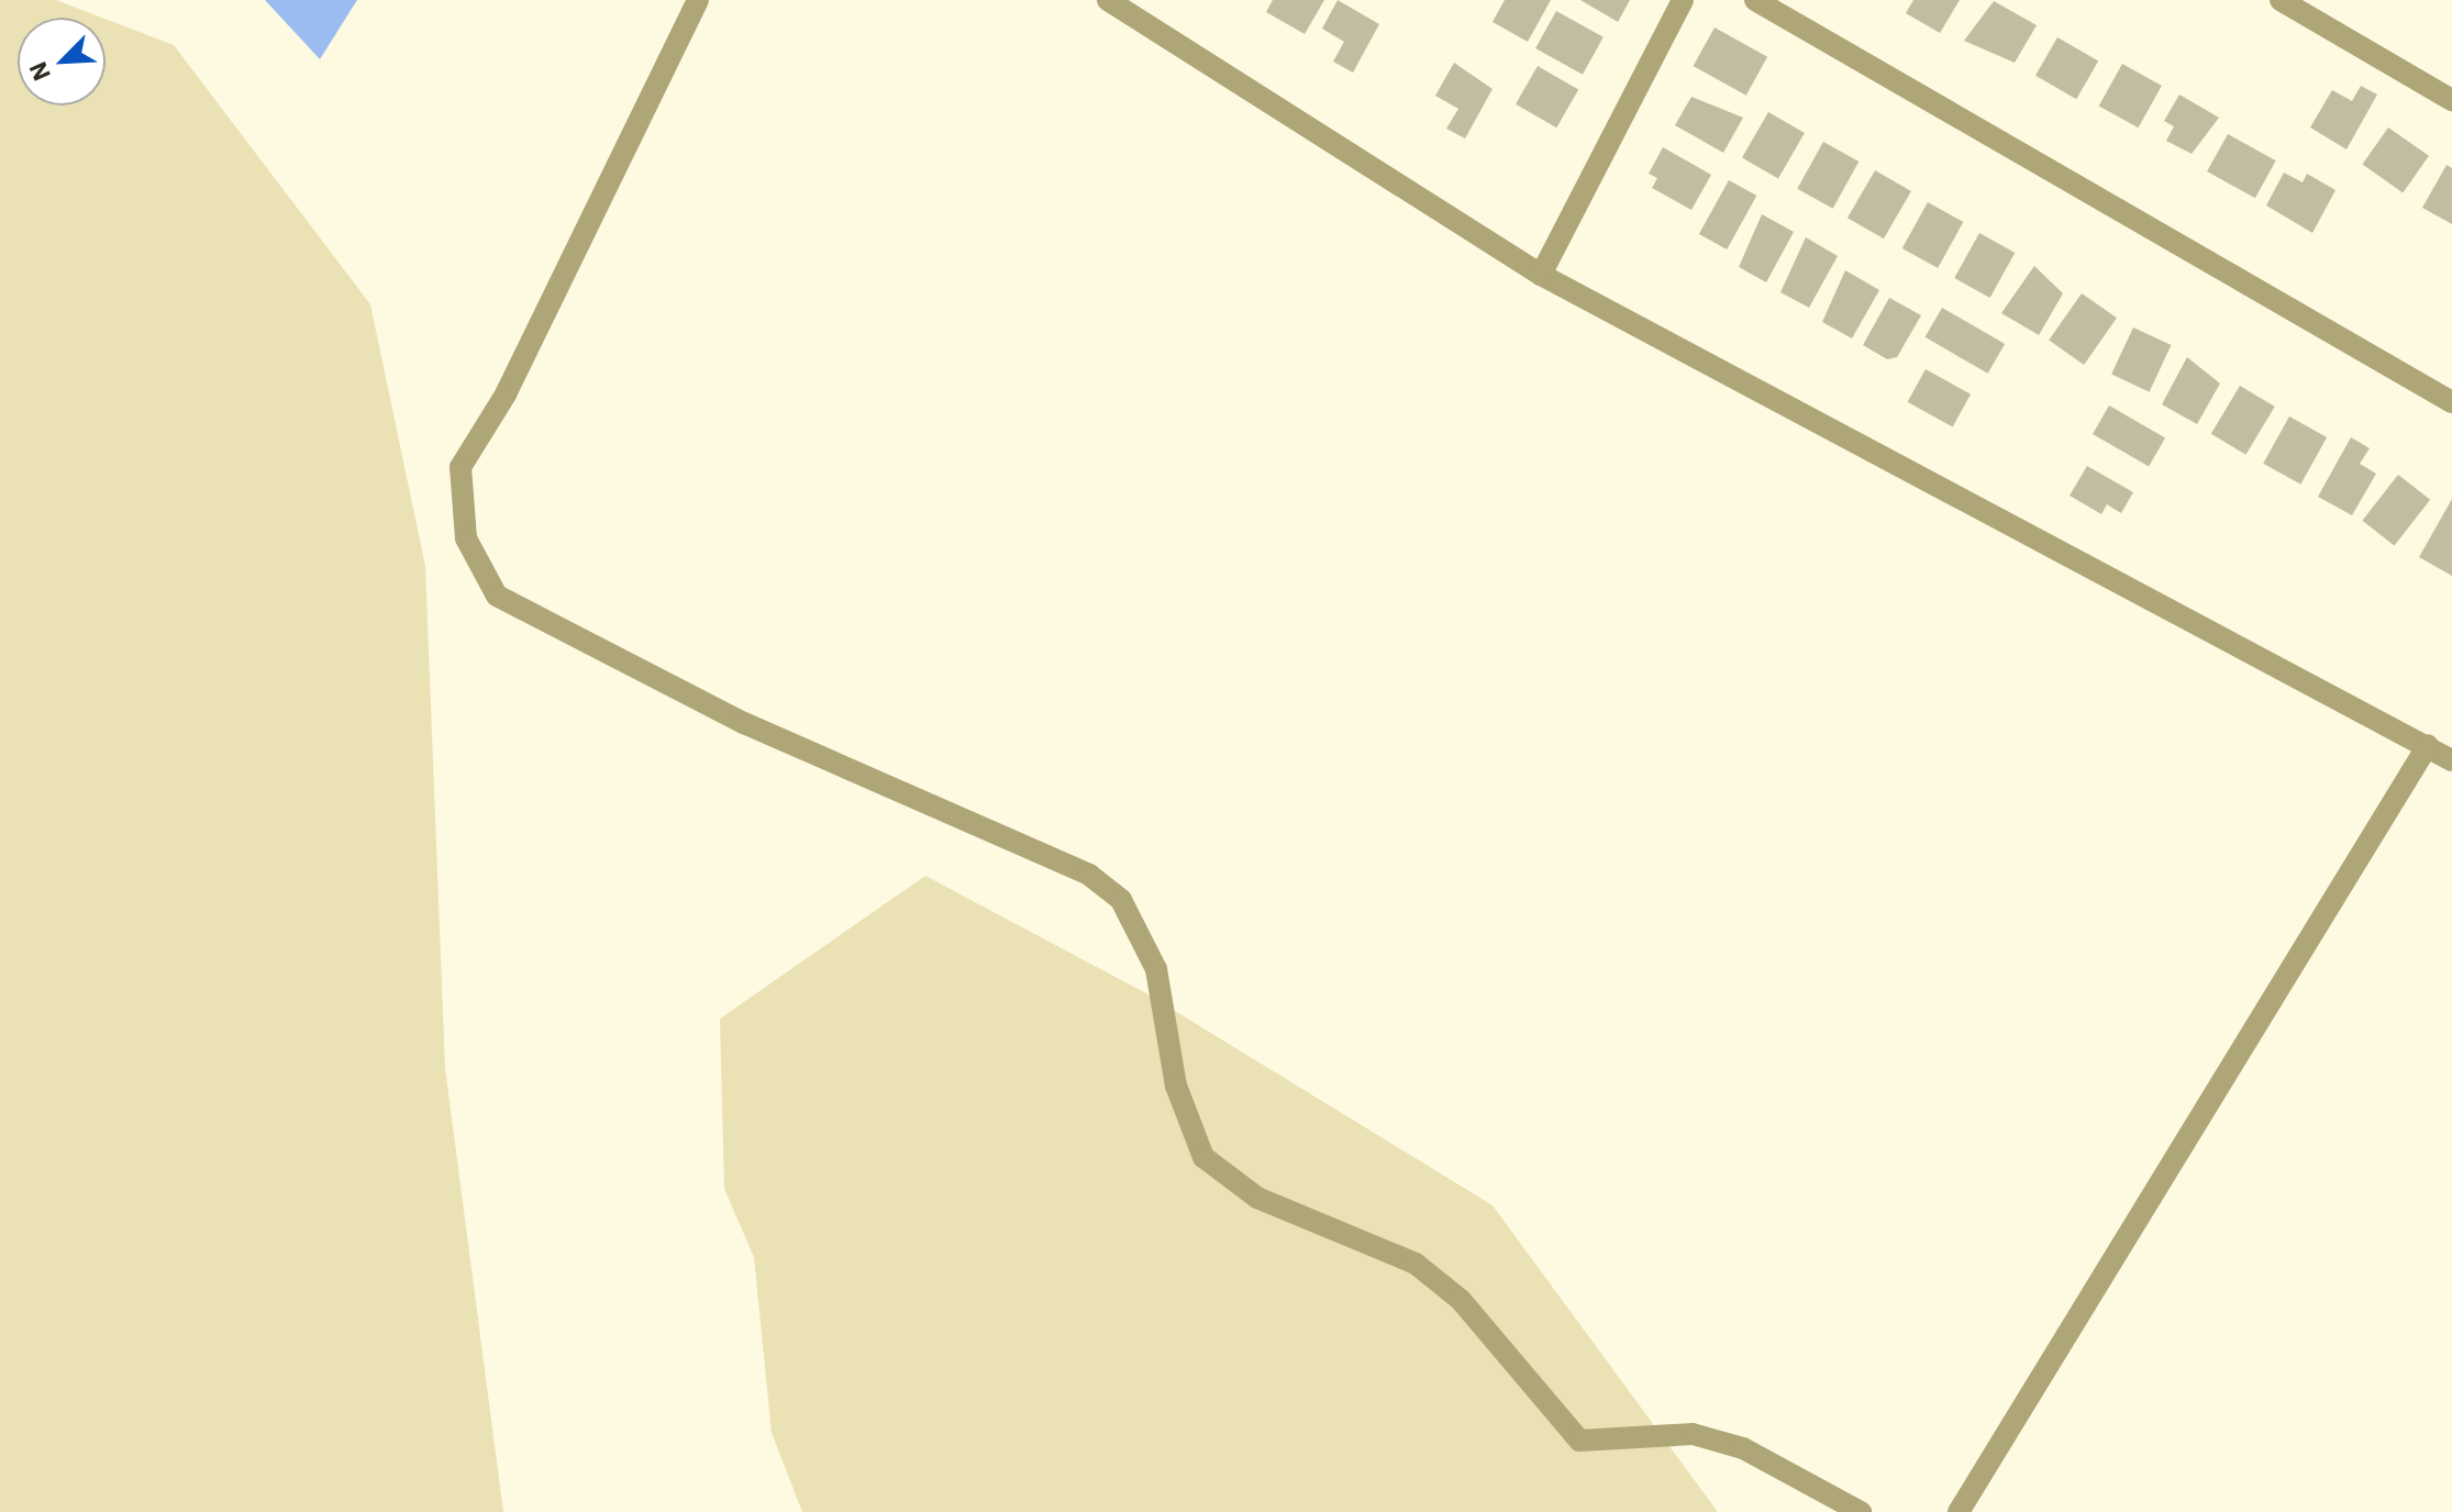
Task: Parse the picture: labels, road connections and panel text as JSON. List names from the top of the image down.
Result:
{
  "north": "bottom left"
}
